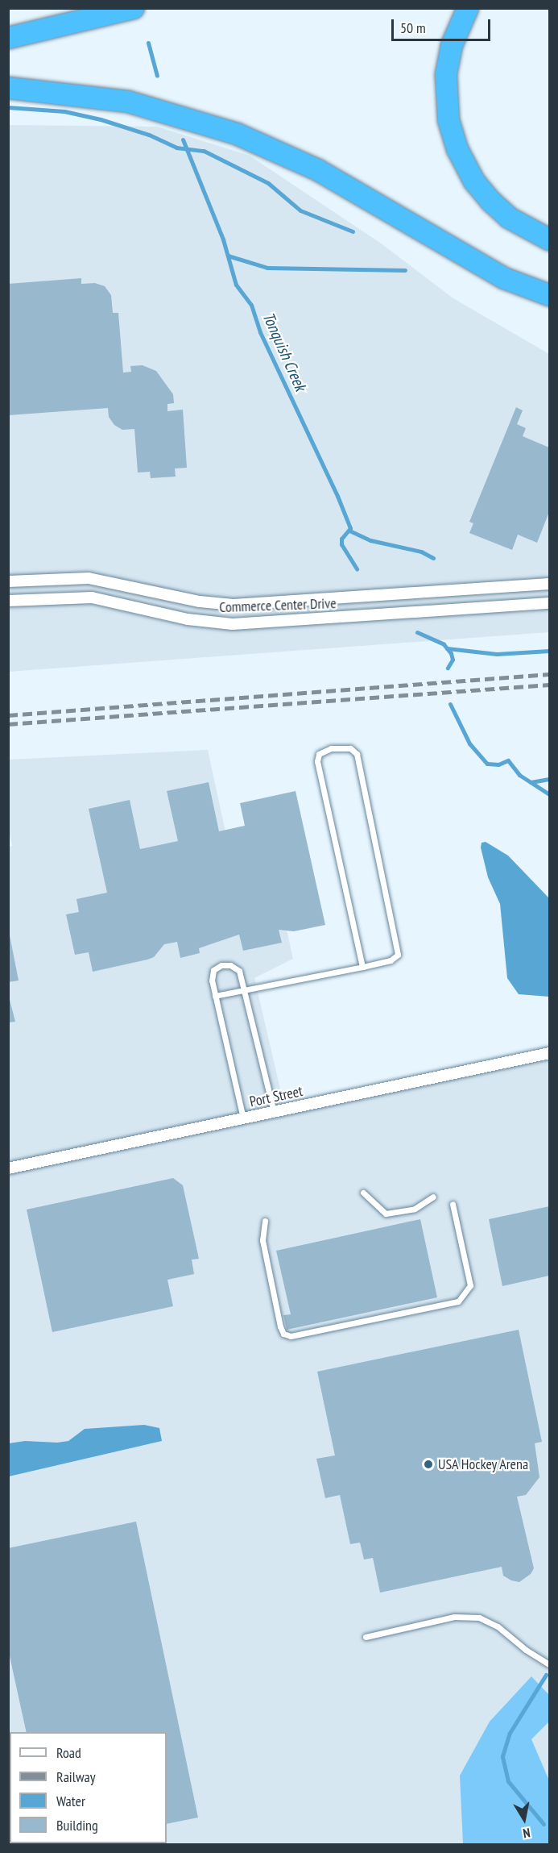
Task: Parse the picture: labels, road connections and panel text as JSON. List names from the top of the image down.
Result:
{
  "streets": {
    "street": ["Commerce Center Drive", "Port Street"]
  },
  "water": ["Tonquish Creek"],
  "places": ["USA Hockey Arena"],
  "legend": [
    "Road",
    "Railway",
    "Water",
    "Building"
  ],
  "scale_bar": "50 m",
  "north": "bottom"
}
